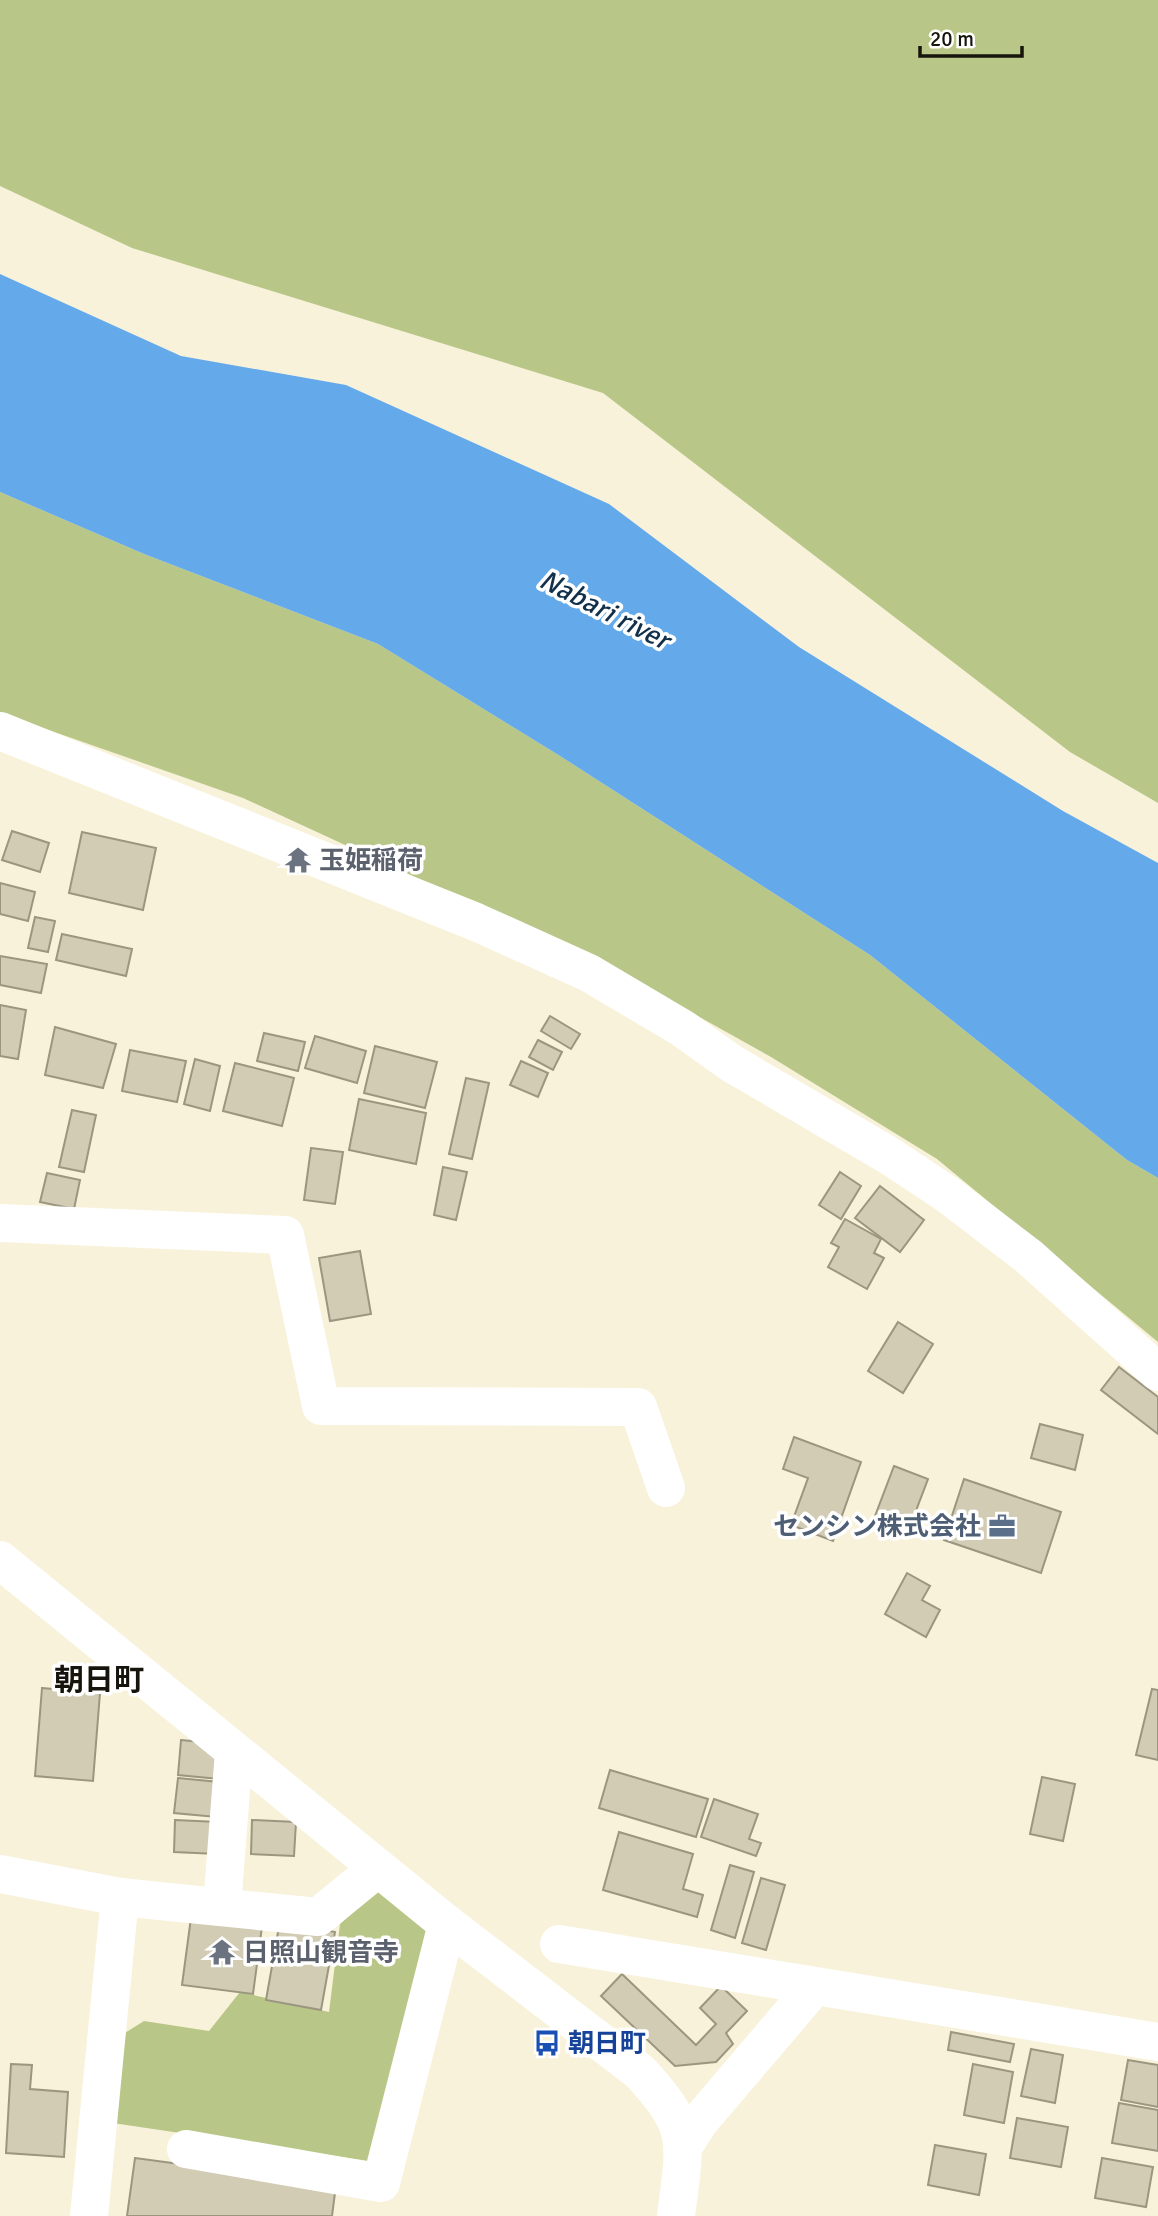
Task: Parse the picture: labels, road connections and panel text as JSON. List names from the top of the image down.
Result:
{
  "districts": ["朝日町"],
  "water": ["Nabari river"],
  "places": {
    "temple": ["玉姫稲荷", "日照山観音寺"],
    "office": ["センシン株式会社"],
    "bus stop": ["朝日町"]
  },
  "scale_bar": "20 m"
}
